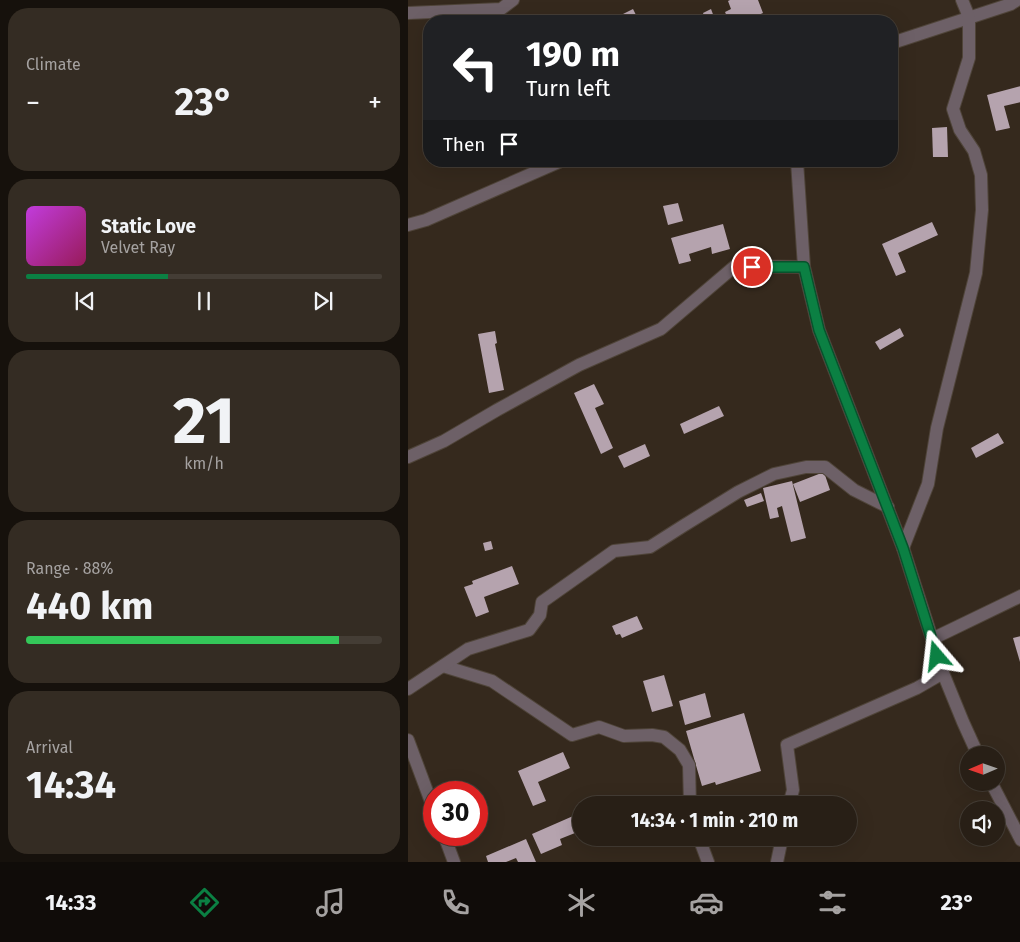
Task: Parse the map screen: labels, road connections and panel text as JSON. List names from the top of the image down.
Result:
{
  "north": "left",
  "page": {
    "tile": [
      "Climate",
      ["21", "km/h"],
      ["Range · 88%", "440 km"],
      ["Arrival", "14:34"]
    ],
    "turn": ["190 m", "Turn left"],
    "heat": ["−", "23°", "+"],
    "then": "Then",
    "song": ["Static Love", "Velvet Ray"],
    "limit": "30",
    "trip": "14:34 · 1 min · 210 m",
    "tabs": ["14:33", "23°"]
  }
}
